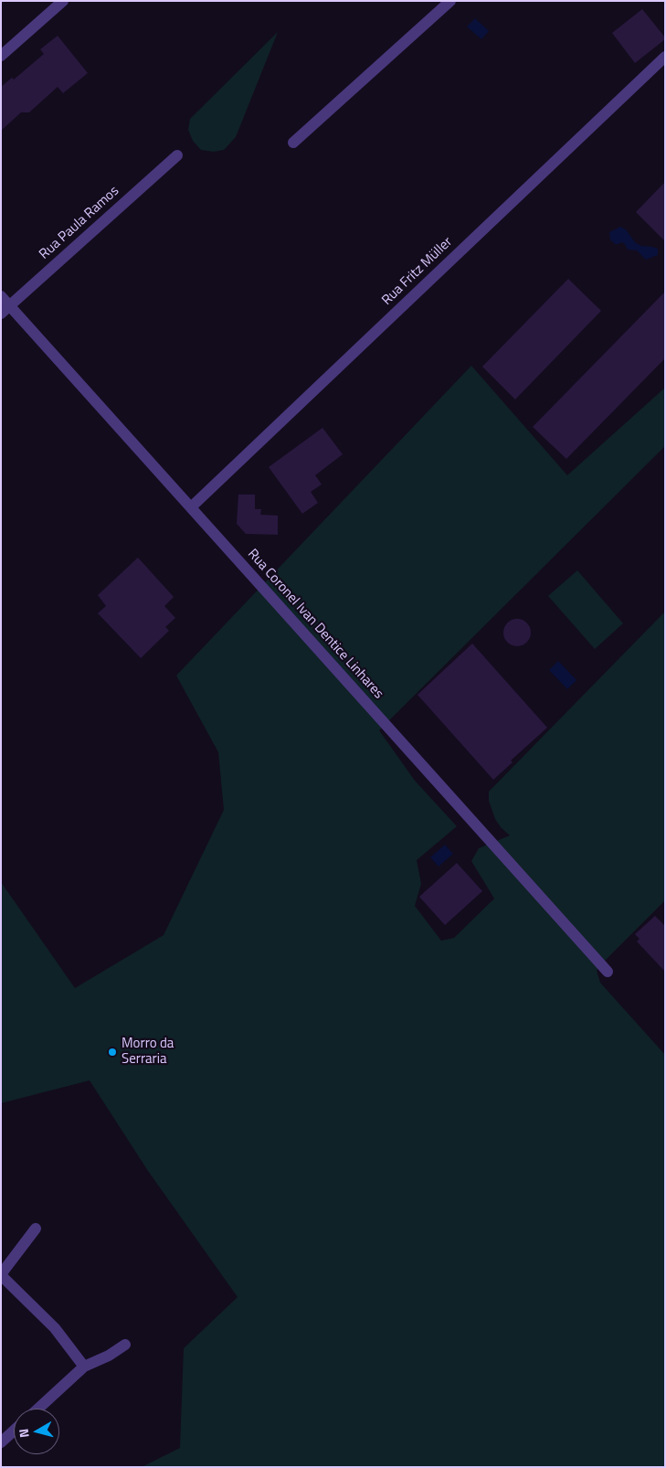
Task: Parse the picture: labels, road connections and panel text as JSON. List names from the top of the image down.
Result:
{
  "streets": {
    "street": ["Rua Paula Ramos", "Rua Fritz Müller", "Rua Coronel Ivan Dentice Linhares"]
  },
  "crossings": [
    ["Rua Paula Ramos", "Rua Coronel Ivan Dentice Linhares"],
    ["Rua Fritz Müller", "Rua Coronel Ivan Dentice Linhares"]
  ],
  "places": ["Morro da Serraria"],
  "north": "left"
}
